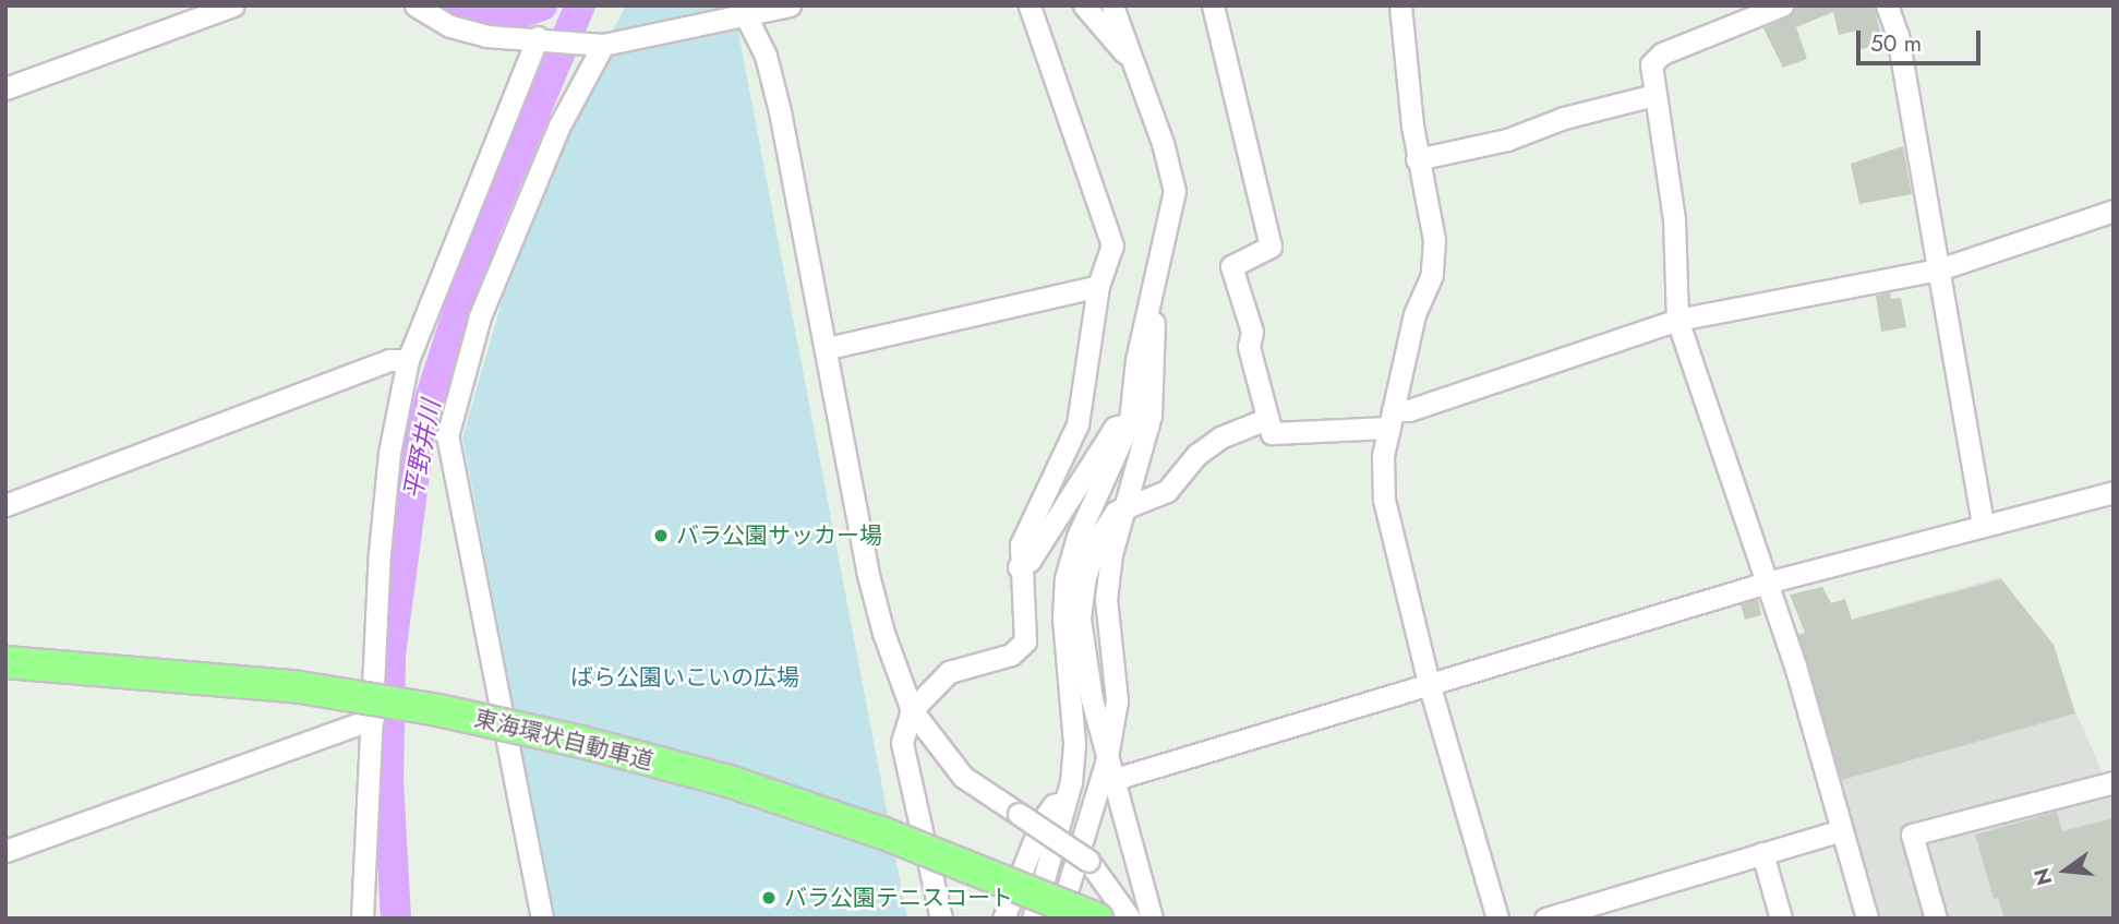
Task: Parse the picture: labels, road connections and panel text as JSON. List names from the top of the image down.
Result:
{
  "streets": {
    "highway": ["東海環状自動車道"]
  },
  "water": ["平野井川"],
  "parks": ["ばら公園いこいの広場"],
  "places": ["バラ公園サッカー場", "バラ公園テニスコート"],
  "scale_bar": "50 m",
  "north": "left"
}
